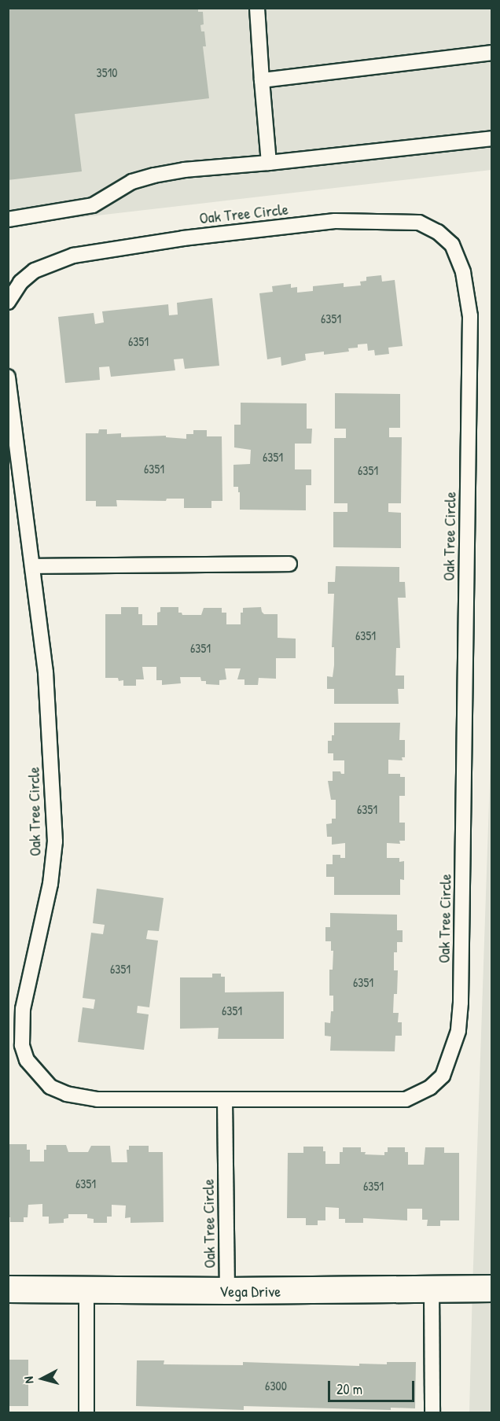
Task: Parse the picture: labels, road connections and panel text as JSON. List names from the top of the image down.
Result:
{
  "streets": {
    "street": ["Vega Drive"],
    "lane": ["Oak Tree Circle"]
  },
  "crossings": [
    ["Oak Tree Circle", "Vega Drive"]
  ],
  "house_numbers": [
    "3510",
    "6351",
    "6351",
    "6351",
    "6351",
    "6351",
    "6351",
    "6351",
    "6351",
    "6351",
    "6351",
    "6351",
    "6351",
    "6351",
    "6300"
  ],
  "scale_bar": "20 m",
  "north": "left"
}
